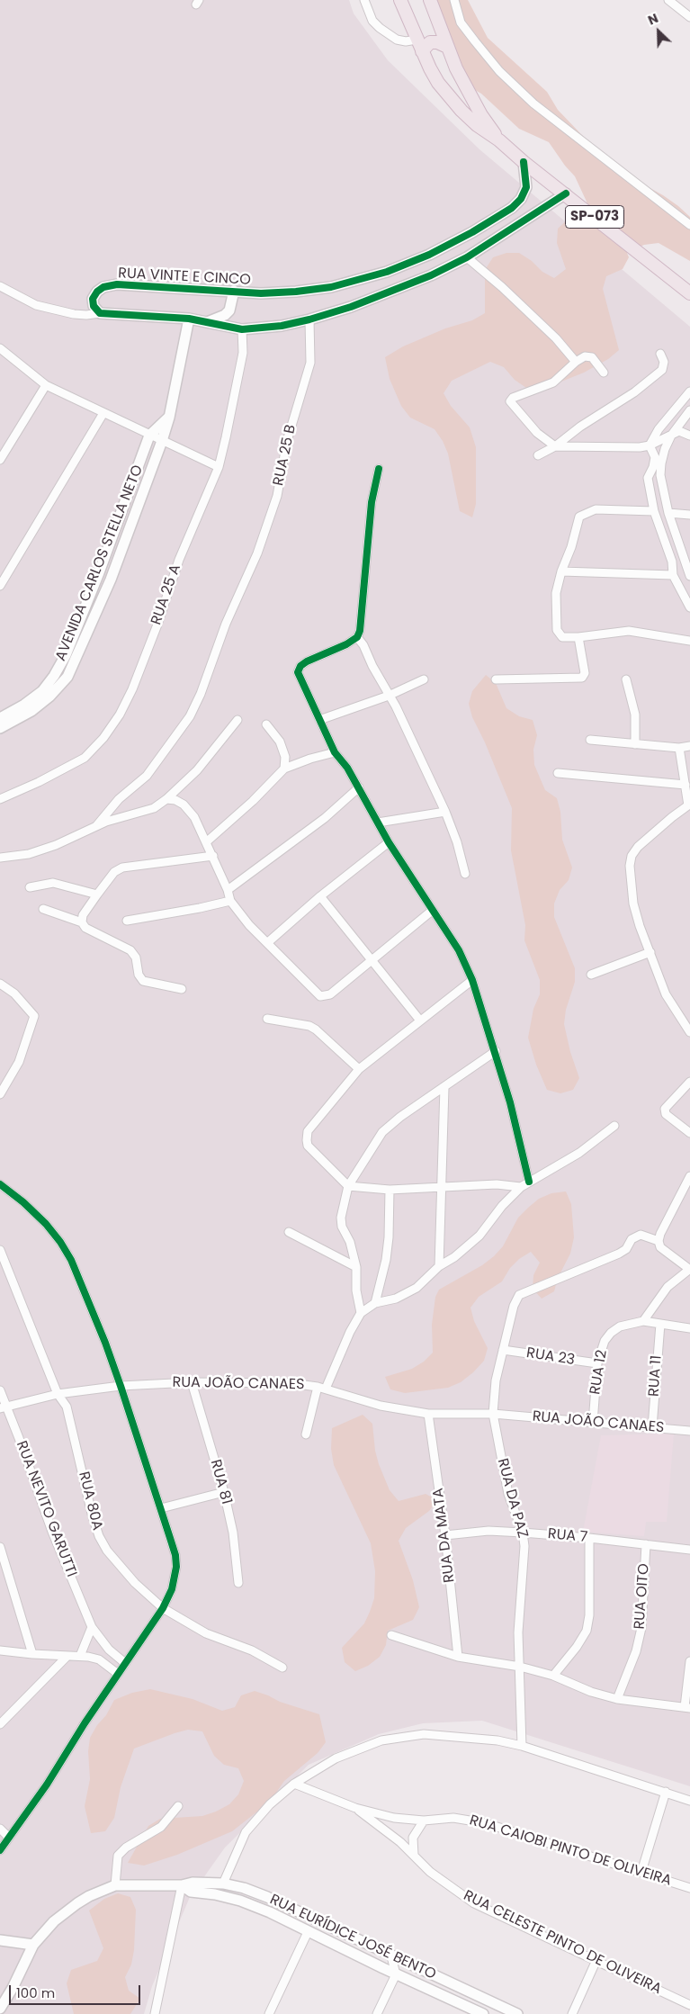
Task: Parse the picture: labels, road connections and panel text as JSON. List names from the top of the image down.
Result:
{
  "streets": {
    "main road": ["SP-073"],
    "street": [
      "RUA VINTE E CINCO",
      "RUA 25 B",
      "AVENIDA CARLOS STELLA NETO",
      "RUA 25 A",
      "RUA 23",
      "RUA 12",
      "RUA 11",
      "RUA JOÃO CANAES",
      "RUA 81",
      "RUA DA PAZ",
      "RUA 80A",
      "RUA NEVITO GARUTTI",
      "RUA DA MATA",
      "RUA 7",
      "RUA OITO",
      "RUA CAIOBI PINTO DE OLIVEIRA",
      "RUA EURÍDICE JOSÉ BENTO",
      "RUA CELESTE PINTO DE OLIVEIRA"
    ]
  },
  "crossings": [
    ["SP-073", "RUA VINTE E CINCO"],
    ["RUA 23", "RUA 12"],
    ["RUA 23", "RUA DA PAZ"],
    ["RUA 12", "RUA JOÃO CANAES"],
    ["RUA 11", "RUA JOÃO CANAES"],
    ["RUA JOÃO CANAES", "RUA 81"],
    ["RUA JOÃO CANAES", "RUA DA PAZ"],
    ["RUA JOÃO CANAES", "RUA 80A"],
    ["RUA JOÃO CANAES", "RUA NEVITO GARUTTI"],
    ["RUA JOÃO CANAES", "RUA DA MATA"],
    ["RUA DA PAZ", "RUA 7"],
    ["RUA DA MATA", "RUA 7"],
    ["RUA 7", "RUA OITO"],
    ["RUA CAIOBI PINTO DE OLIVEIRA", "RUA CELESTE PINTO DE OLIVEIRA"]
  ],
  "scale_bar": "100 m",
  "north": "top left"
}
